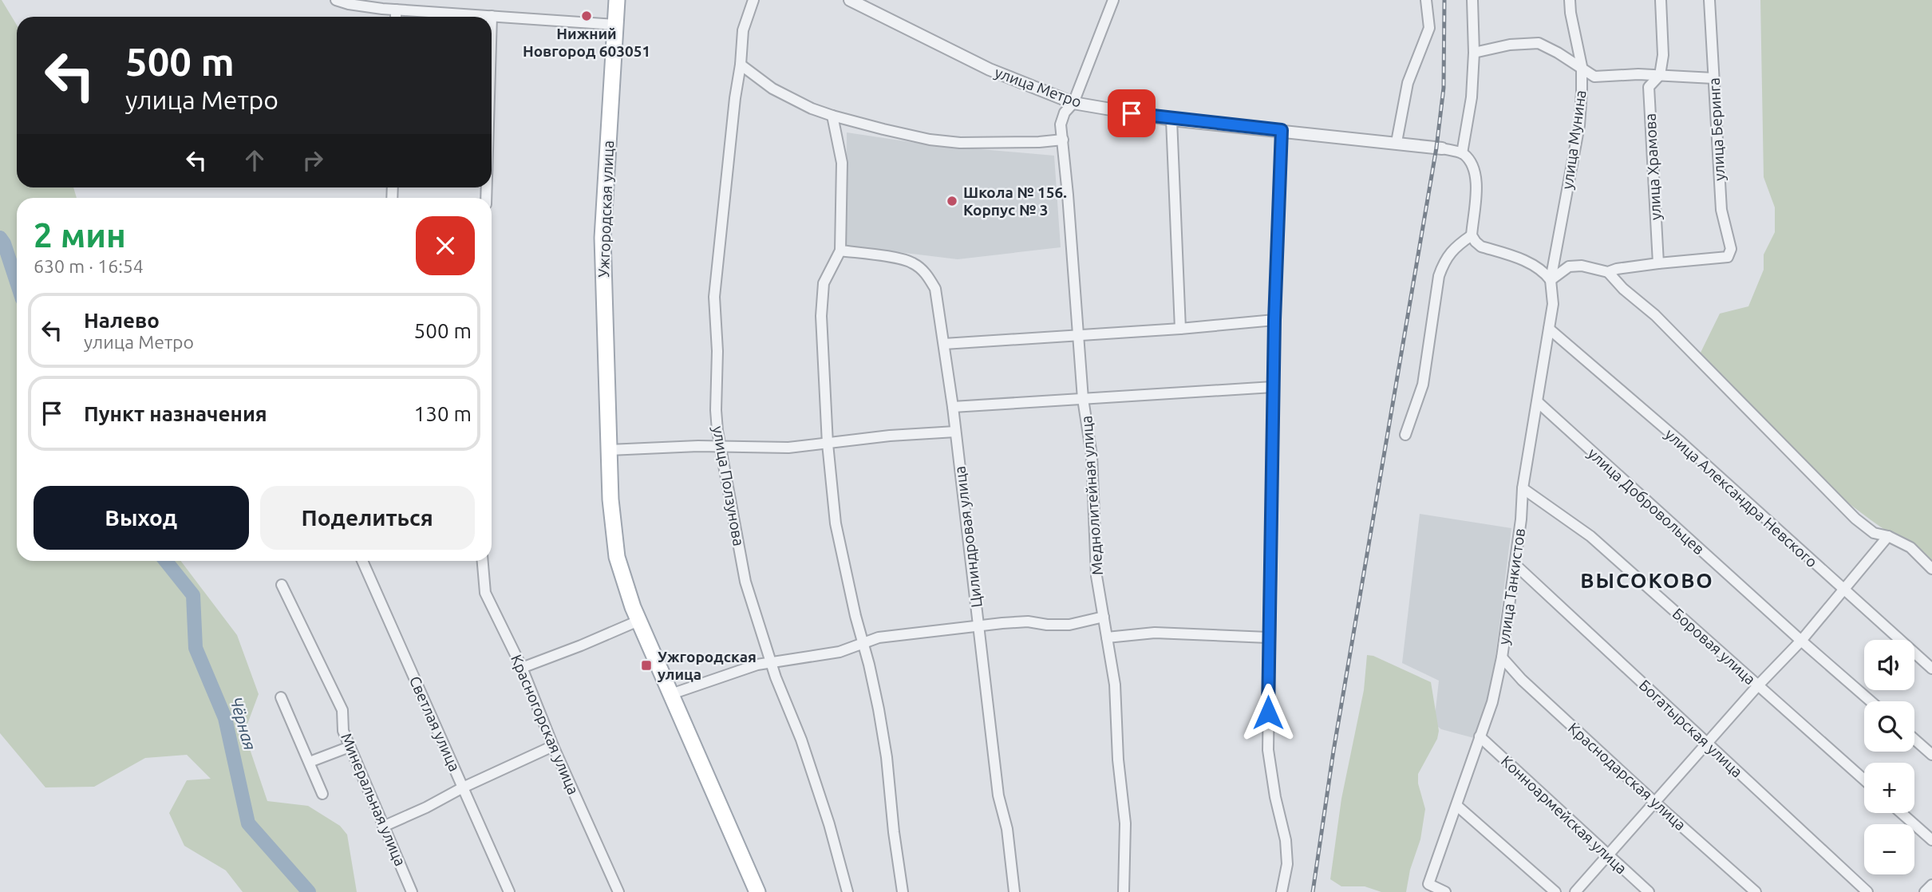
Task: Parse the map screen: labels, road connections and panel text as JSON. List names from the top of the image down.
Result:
{
  "streets": {
    "main road": ["Ужгородская улица"],
    "street": [
      "улица Метро",
      "улица Беринга",
      "улица Мунина",
      "улица Храмова",
      "улица Ползунова",
      "Меднолитейная улица",
      "улица Александра Невского",
      "улица Добровольцев",
      "Цилиндровая улица",
      "улица Танкистов",
      "Боровая улица",
      "Светлая улица",
      "Красногорская улица",
      "Богатырская улица",
      "Краснодарская улица",
      "Минеральная улица",
      "Конноармейская улица"
    ]
  },
  "crossings": [
    ["улица Метро", "Меднолитейная улица"],
    ["улица Беринга", "улица Храмова"],
    ["улица Мунина", "улица Танкистов"],
    ["улица Александра Невского", "улица Танкистов"],
    ["улица Добровольцев", "улица Танкистов"],
    ["улица Танкистов", "Боровая улица"],
    ["улица Танкистов", "Богатырская улица"],
    ["улица Танкистов", "Краснодарская улица"],
    ["улица Танкистов", "Конноармейская улица"]
  ],
  "districts": ["ВЫСОКОВО"],
  "water": ["Чёрная"],
  "places": {
    "other": ["Нижний Новгород 603051", "Школа № 156. Корпус № 3"],
    "transit": ["Ужгородская улица"]
  },
  "page": {
    "turn": ["500 m", "улица Метро"],
    "heading": ["2 мин", "630 m · 16:54"],
    "list": [
      {
        "name": "Налево",
        "note": "улица Метро",
        "value": "500 m"
      },
      {
        "name": "Пункт назначения",
        "value": "130 m"
      }
    ],
    "buttons": ["Выход", "Поделиться"],
    "map_buttons": ["+", "−"]
  }
}
